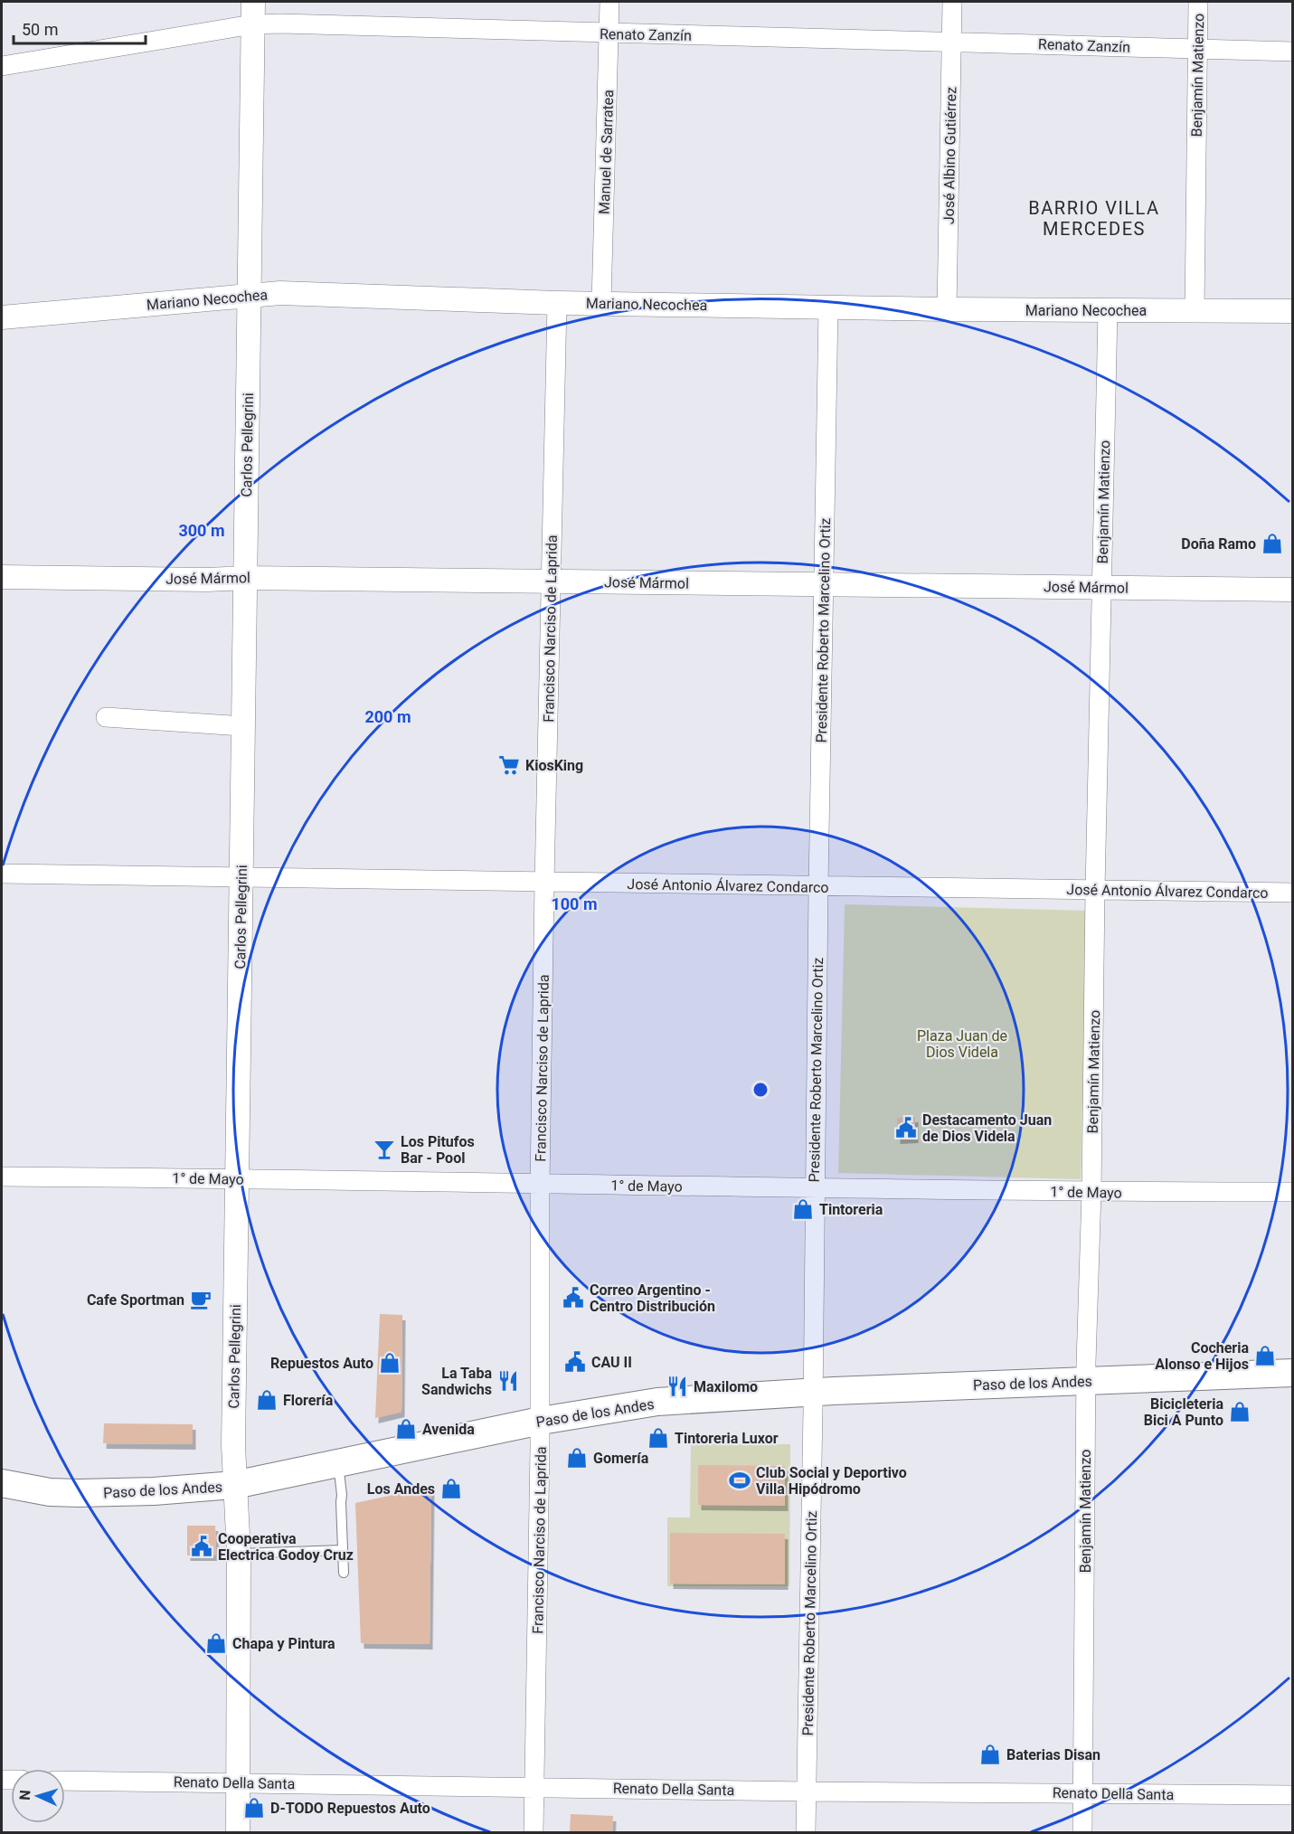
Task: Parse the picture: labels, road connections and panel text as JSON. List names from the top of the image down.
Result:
{
  "streets": {
    "main road": ["Paso de los Andes"],
    "street": [
      "Renato Zanzín",
      "Benjamín Matienzo",
      "Manuel de Sarratea",
      "José Albino Gutiérrez",
      "Mariano Necochea",
      "Carlos Pellegrini",
      "José Mármol",
      "Francisco Narciso de Laprida",
      "Presidente Roberto Marcelino Ortiz",
      "José Antonio Álvarez Condarco",
      "1° de Mayo",
      "Renato Della Santa"
    ]
  },
  "crossings": [
    ["Renato Zanzín", "Benjamín Matienzo"],
    ["Renato Zanzín", "Manuel de Sarratea"],
    ["Renato Zanzín", "José Albino Gutiérrez"],
    ["Renato Zanzín", "Carlos Pellegrini"],
    ["Benjamín Matienzo", "Mariano Necochea"],
    ["Benjamín Matienzo", "José Mármol"],
    ["Benjamín Matienzo", "José Antonio Álvarez Condarco"],
    ["Benjamín Matienzo", "1° de Mayo"],
    ["Benjamín Matienzo", "Paso de los Andes"],
    ["Benjamín Matienzo", "Renato Della Santa"],
    ["Manuel de Sarratea", "Mariano Necochea"],
    ["José Albino Gutiérrez", "Mariano Necochea"],
    ["Mariano Necochea", "Carlos Pellegrini"],
    ["Mariano Necochea", "Francisco Narciso de Laprida"],
    ["Mariano Necochea", "Presidente Roberto Marcelino Ortiz"],
    ["Carlos Pellegrini", "José Mármol"],
    ["Carlos Pellegrini", "José Antonio Álvarez Condarco"],
    ["Carlos Pellegrini", "1° de Mayo"],
    ["Carlos Pellegrini", "Paso de los Andes"],
    ["Carlos Pellegrini", "Renato Della Santa"],
    ["José Mármol", "Francisco Narciso de Laprida"],
    ["José Mármol", "Presidente Roberto Marcelino Ortiz"],
    ["Francisco Narciso de Laprida", "José Antonio Álvarez Condarco"],
    ["Francisco Narciso de Laprida", "1° de Mayo"],
    ["Francisco Narciso de Laprida", "Paso de los Andes"],
    ["Francisco Narciso de Laprida", "Renato Della Santa"],
    ["Presidente Roberto Marcelino Ortiz", "José Antonio Álvarez Condarco"],
    ["Presidente Roberto Marcelino Ortiz", "1° de Mayo"],
    ["Presidente Roberto Marcelino Ortiz", "Paso de los Andes"],
    ["Presidente Roberto Marcelino Ortiz", "Renato Della Santa"]
  ],
  "districts": ["BARRIO VILLA MERCEDES"],
  "parks": ["Plaza Juan de Dios Videla"],
  "places": {
    "shop": [
      "Doña Ramo",
      "Tintoreria",
      "Cocheria Alonso e Hijos",
      "Repuestos Auto",
      "Florería",
      "Bicicleteria Bici A Punto",
      "Avenida",
      "Tintoreria Luxor",
      "Gomería",
      "Los Andes",
      "Chapa y Pintura",
      "Baterias Disan",
      "D-TODO Repuestos Auto"
    ],
    "supermarket": ["KiosKing"],
    "public building": [
      "Destacamento Juan de Dios Videla",
      "Correo Argentino - Centro Distribución",
      "CAU II",
      "Cooperativa Electrica Godoy Cruz"
    ],
    "bar": ["Los Pitufos Bar - Pool"],
    "cafe": ["Cafe Sportman"],
    "restaurant": ["La Taba Sandwichs", "Maxilomo"],
    "sports": ["Club Social y Deportivo Villa Hipódromo"]
  },
  "scale_bar": "50 m",
  "north": "left",
  "rings": ["300 m", "200 m", "100 m"]
}
